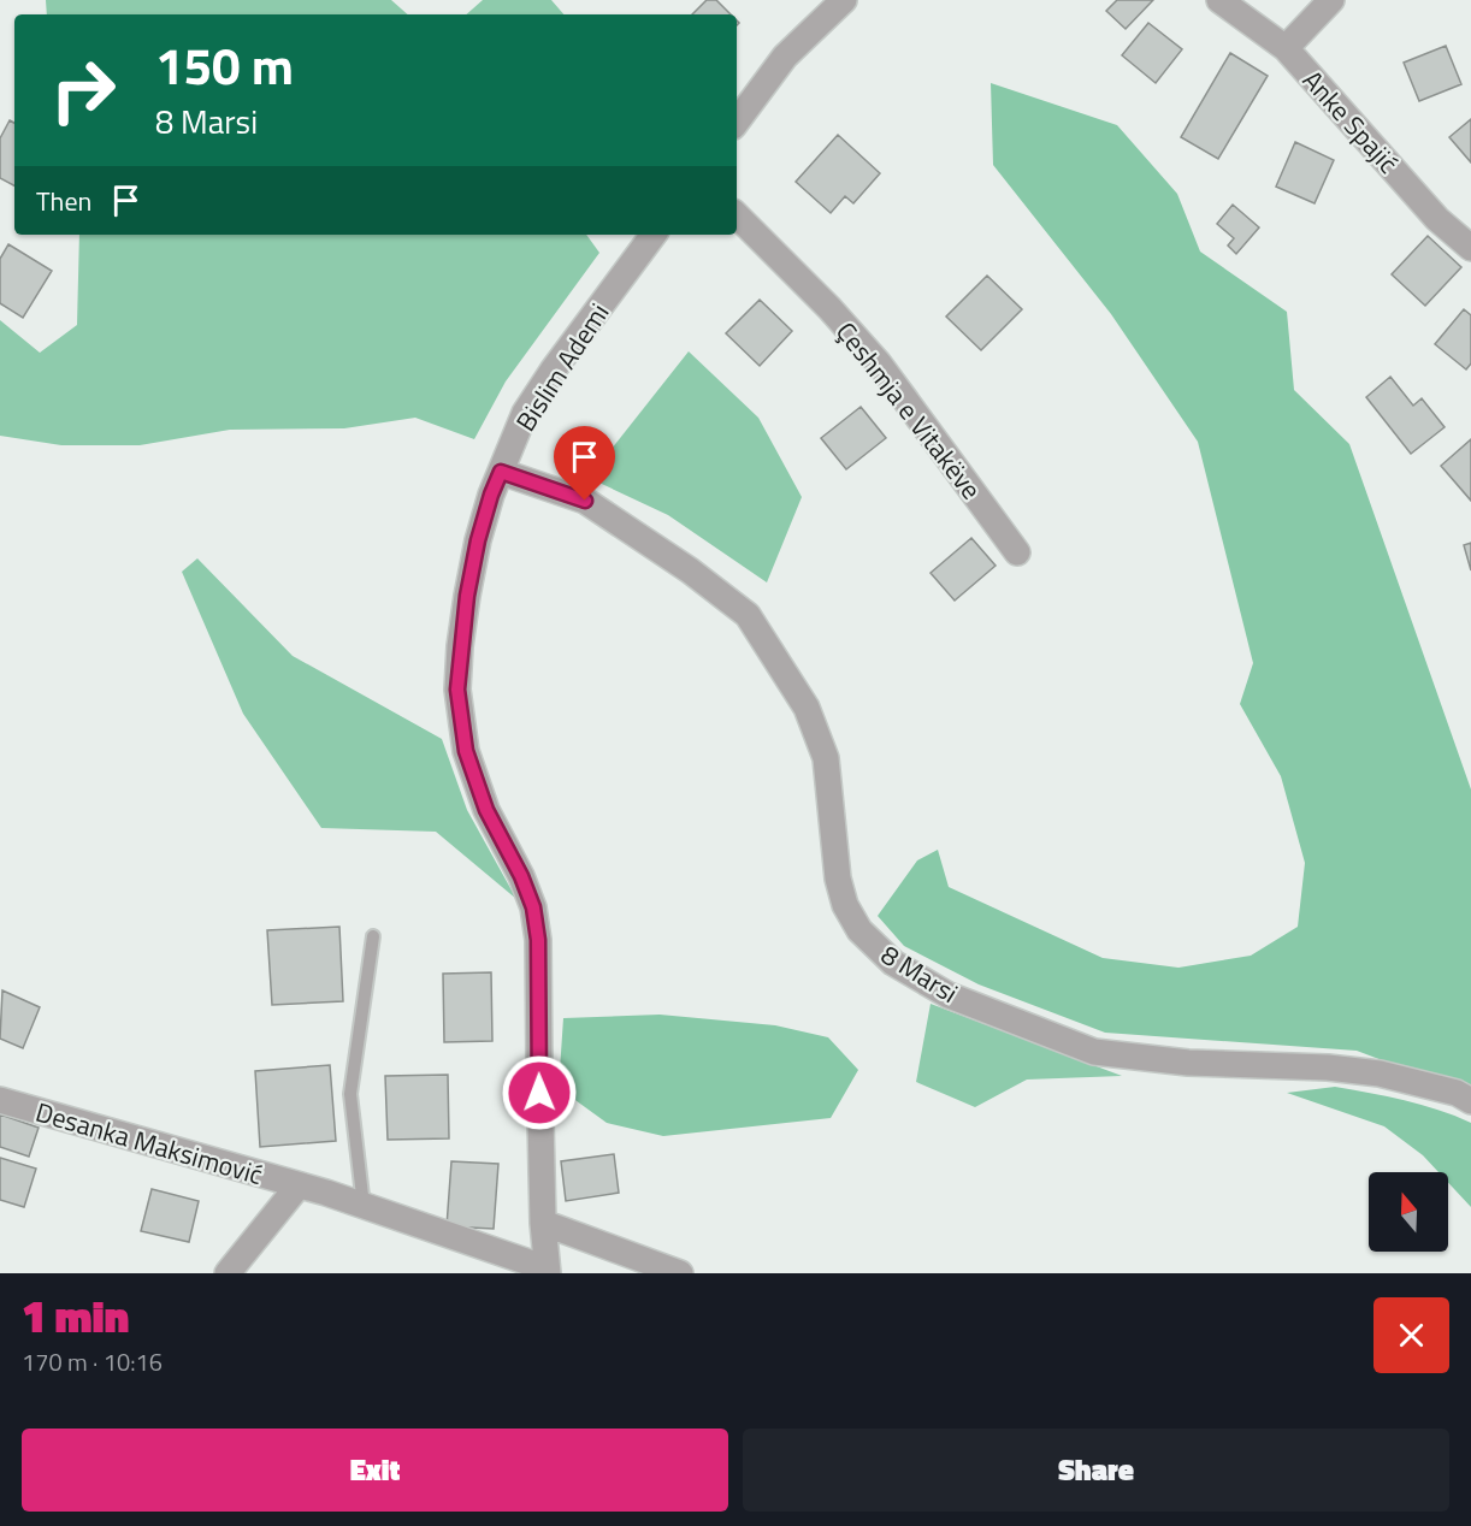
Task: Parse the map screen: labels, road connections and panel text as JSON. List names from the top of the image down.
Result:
{
  "streets": {
    "street": [
      "Anke Spajić",
      "Bislim Ademi",
      "Çeshmja e Vitakëve",
      "8 Marsi",
      "Desanka Maksimović"
    ]
  },
  "crossings": [
    ["Bislim Ademi", "8 Marsi"],
    ["Bislim Ademi", "Desanka Maksimović"]
  ],
  "north": "top",
  "page": {
    "turn": ["150 m", "8 Marsi"],
    "then": "Then",
    "heading": ["1 min", "170 m · 10:16"],
    "buttons": ["Exit", "Share"]
  }
}
